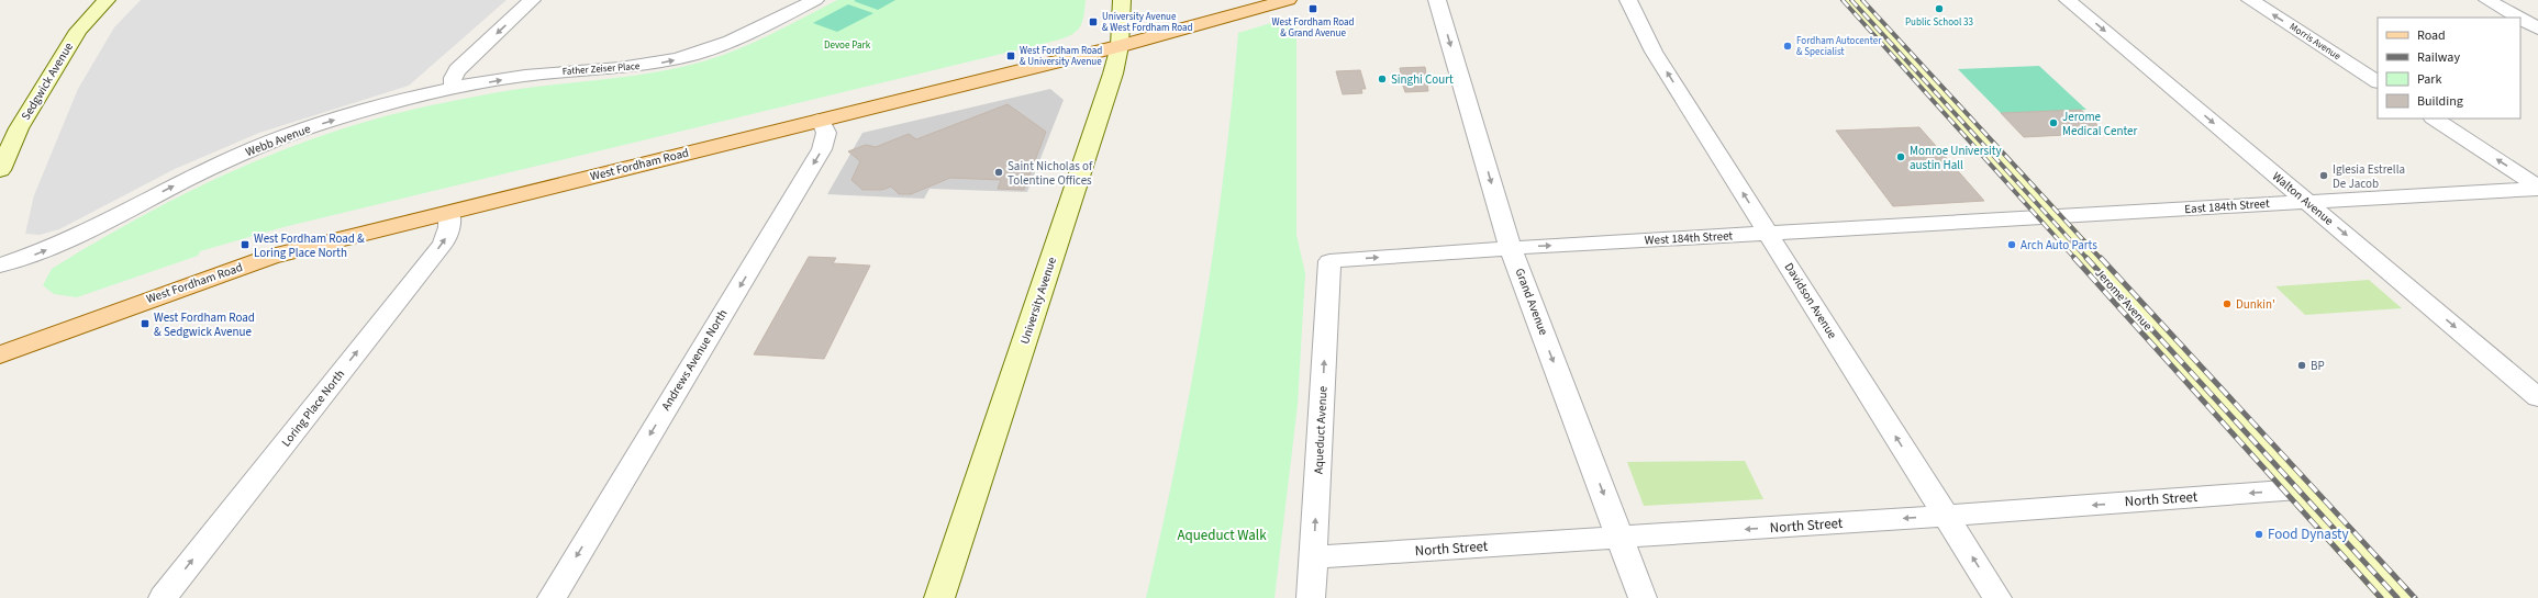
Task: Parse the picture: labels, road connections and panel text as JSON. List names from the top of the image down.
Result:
{
  "streets": {
    "main road": [
      "Sedgwick Avenue",
      "West Fordham Road",
      "Jerome Avenue",
      "University Avenue"
    ],
    "street": [
      "Morris Avenue",
      "Father Zeiser Place",
      "Webb Avenue",
      "Walton Avenue",
      "East 184th Street",
      "West 184th Street",
      "Davidson Avenue",
      "Grand Avenue",
      "Andrews Avenue North",
      "Loring Place North",
      "Aqueduct Avenue",
      "North Street"
    ]
  },
  "crossings": [
    ["Father Zeiser Place", "Webb Avenue"],
    ["West Fordham Road", "University Avenue"],
    ["West Fordham Road", "Andrews Avenue North"],
    ["West Fordham Road", "Loring Place North"],
    ["Walton Avenue", "East 184th Street"],
    ["East 184th Street", "West 184th Street"],
    ["East 184th Street", "Jerome Avenue"],
    ["West 184th Street", "Jerome Avenue"],
    ["West 184th Street", "Davidson Avenue"],
    ["West 184th Street", "Grand Avenue"],
    ["West 184th Street", "Aqueduct Avenue"],
    ["Jerome Avenue", "North Street"],
    ["Davidson Avenue", "North Street"],
    ["Grand Avenue", "North Street"],
    ["Aqueduct Avenue", "North Street"]
  ],
  "one_way": [
    "Morris Avenue",
    "Father Zeiser Place",
    "Webb Avenue",
    "Walton Avenue",
    "West 184th Street",
    "Davidson Avenue",
    "Grand Avenue",
    "Andrews Avenue North",
    "Loring Place North",
    "Aqueduct Avenue",
    "North Street"
  ],
  "parks": ["Devoe Park", "Aqueduct Walk"],
  "places": {
    "transit": [
      "West Fordham Road & Grand Avenue",
      "University Avenue & West Fordham Road",
      "West Fordham Road & University Avenue",
      "West Fordham Road & Loring Place North",
      "West Fordham Road & Sedgwick Avenue"
    ],
    "other": [
      "Public School 33",
      "Fordham Autocenter & Specialist",
      "Singhi Court",
      "Jerome Medical Center",
      "Monroe University austin Hall",
      "Saint Nicholas of Tolentine Offices",
      "Iglesia Estrella De Jacob",
      "Arch Auto Parts",
      "Dunkin'",
      "BP",
      "Food Dynasty"
    ]
  },
  "legend": [
    "Road",
    "Railway",
    "Park",
    "Building"
  ]
}
